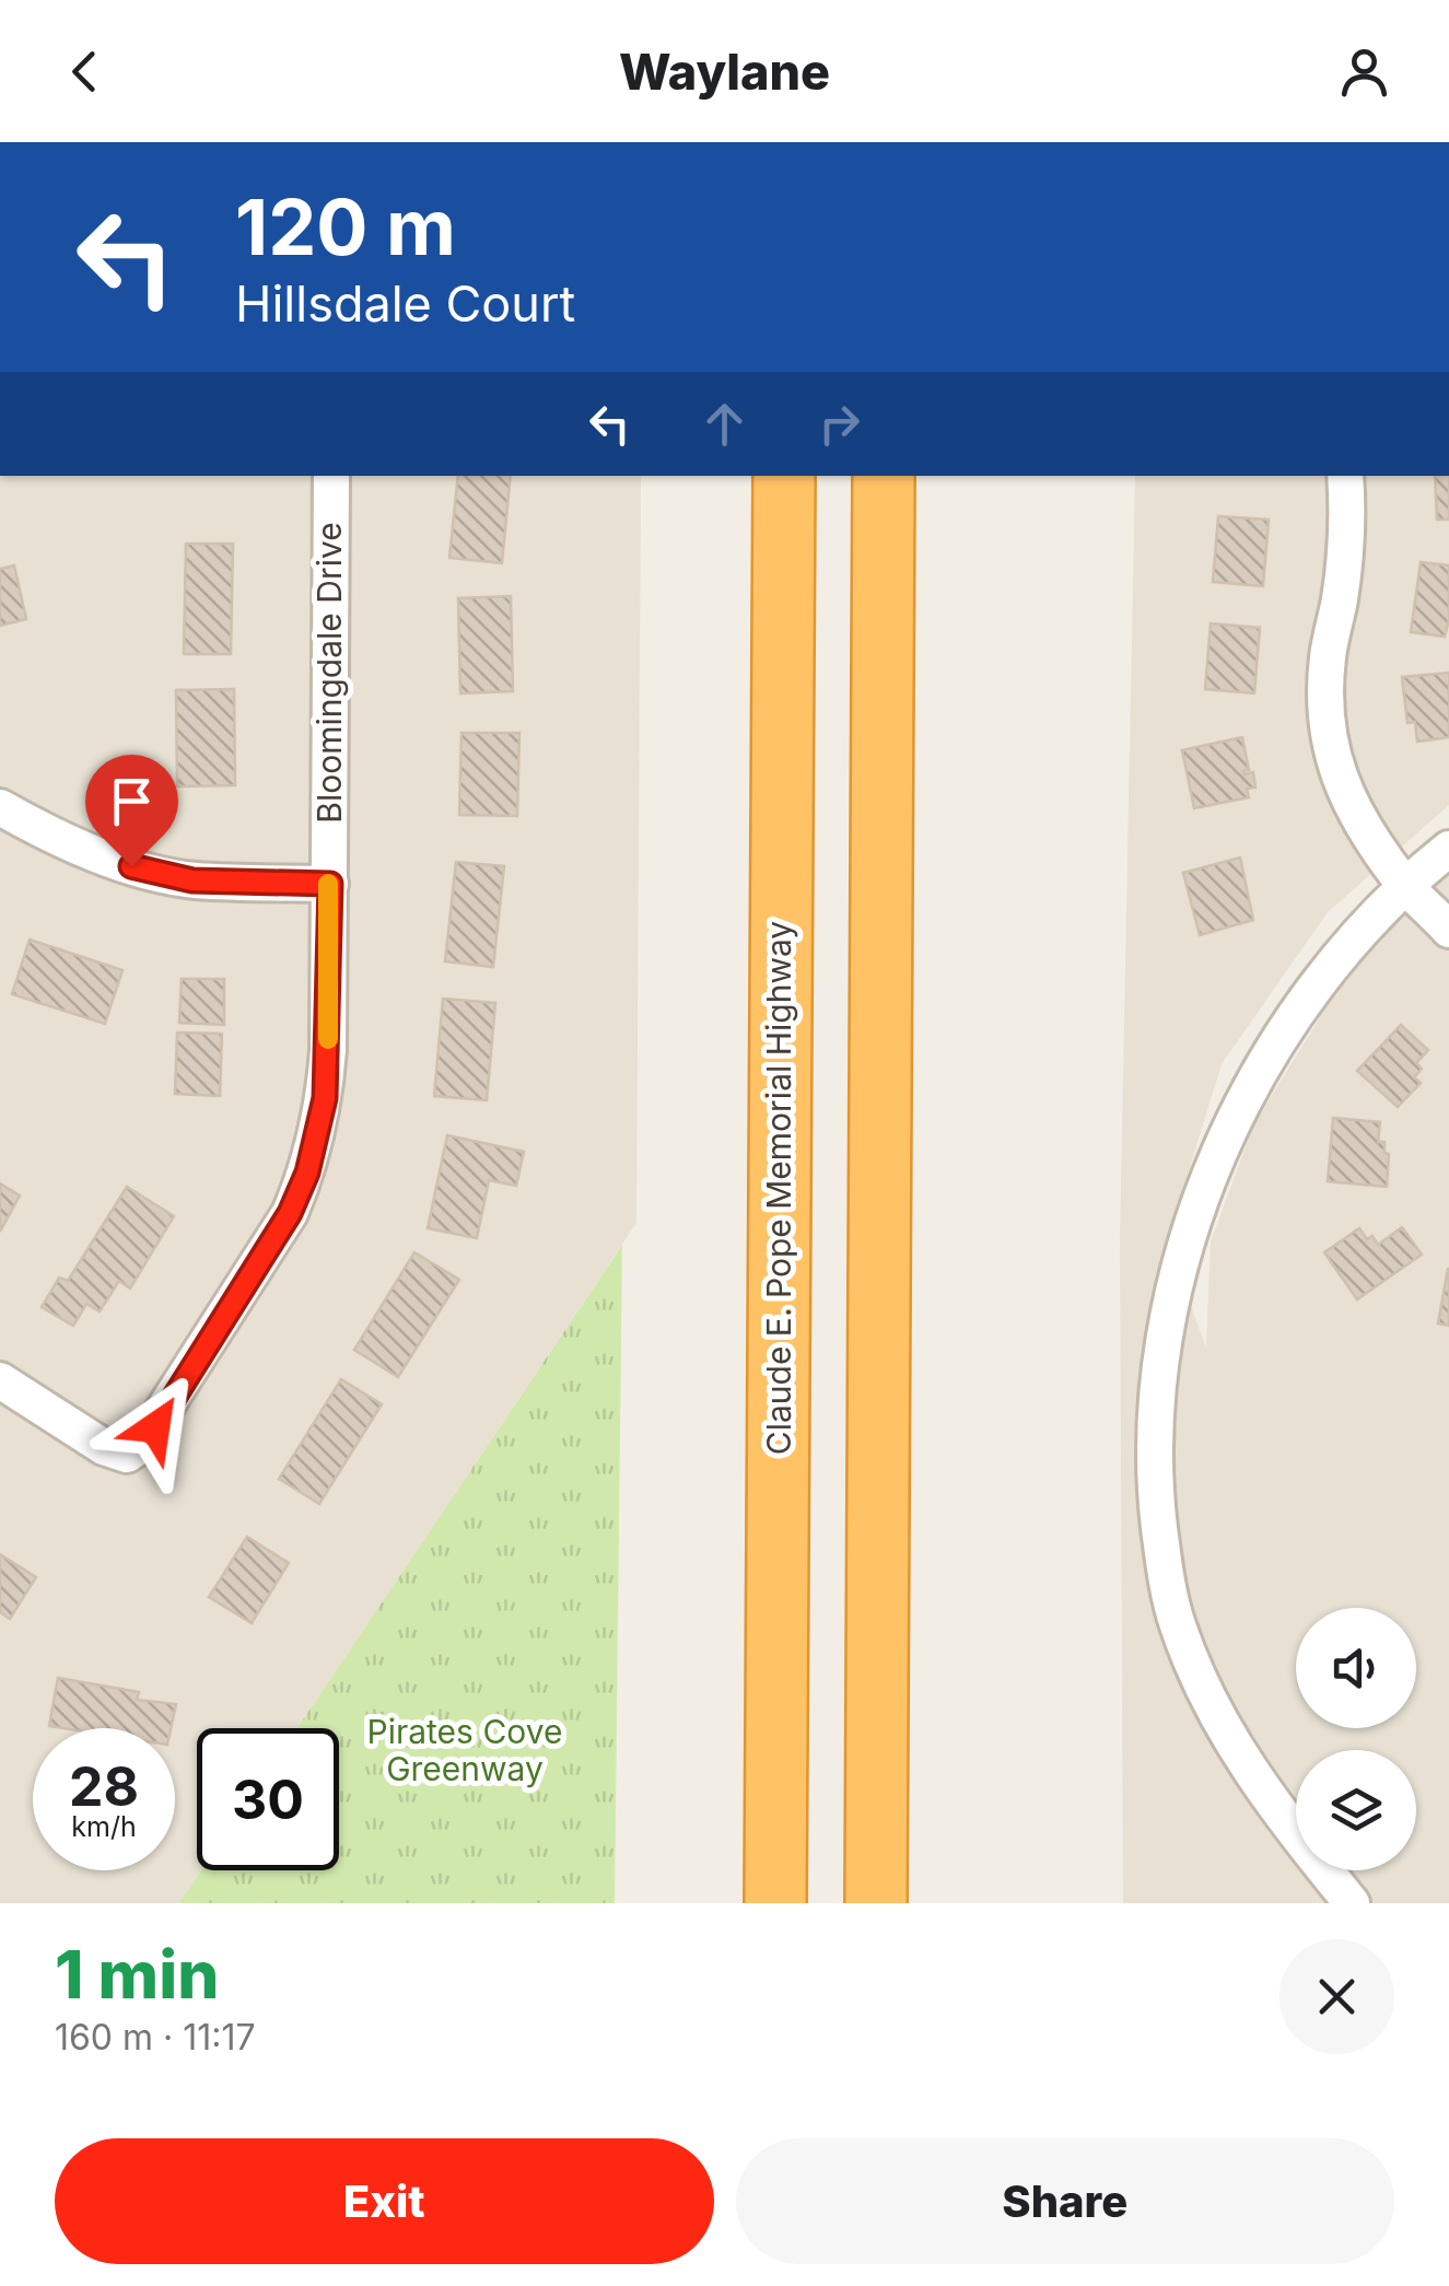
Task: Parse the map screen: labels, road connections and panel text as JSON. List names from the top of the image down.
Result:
{
  "streets": {
    "highway": ["Claude E. Pope Memorial Highway"],
    "street": ["Bloomingdale Drive"]
  },
  "parks": ["Pirates Cove Greenway"],
  "page": {
    "header": "Waylane",
    "turn": ["120 m", "Hillsdale Court"],
    "speed": "28 km/h",
    "limit": "30",
    "heading": ["1 min", "160 m · 11:17"],
    "buttons": ["Exit", "Share"]
  }
}
